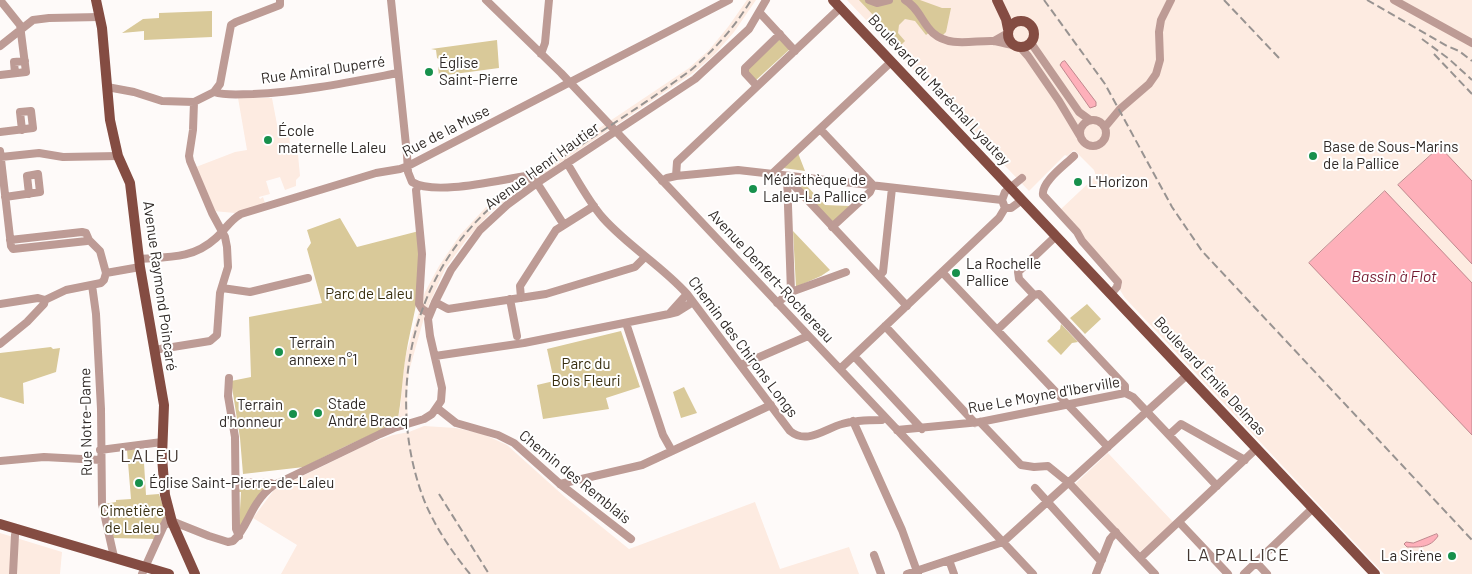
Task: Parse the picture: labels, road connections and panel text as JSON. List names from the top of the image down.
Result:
{
  "streets": {
    "main road": ["Boulevard du Maréchal Lyautey", "Avenue Raymond Poincaré", "Boulevard Émile Delmas"],
    "street": [
      "Rue Amiral Duperré",
      "Rue de la Muse",
      "Avenue Henri Hautier",
      "Avenue Denfert-Rochereau",
      "Chemin des Chirons Longs",
      "Rue Le Moyne d'Iberville",
      "Rue Notre-Dame",
      "Chemin des Remblais"
    ]
  },
  "crossings": [
    ["Boulevard du Maréchal Lyautey", "Boulevard Émile Delmas"],
    ["Rue de la Muse", "Avenue Denfert-Rochereau"],
    ["Rue de la Muse", "Avenue Raymond Poincaré"],
    ["Avenue Henri Hautier", "Avenue Denfert-Rochereau"],
    ["Avenue Henri Hautier", "Chemin des Chirons Longs"],
    ["Avenue Henri Hautier", "Chemin des Remblais"],
    ["Avenue Denfert-Rochereau", "Chemin des Chirons Longs"],
    ["Avenue Denfert-Rochereau", "Rue Le Moyne d'Iberville"]
  ],
  "districts": ["LALEU", "LA PALLICE"],
  "water": ["Bassin à Flot"],
  "parks": ["Parc de Laleu", "Parc du Bois Fleuri", "Cimetière de Laleu"],
  "places": [
    "Église Saint-Pierre",
    "École maternelle Laleu",
    "Base de Sous-Marins de la Pallice",
    "L'Horizon",
    "Médiathèque de Laleu-La Pallice",
    "La Rochelle Pallice",
    "Terrain annexe n°1",
    "Stade André Bracq",
    "Terrain d'honneur",
    "Église Saint-Pierre-de-Laleu",
    "La Sirène"
  ]
}
